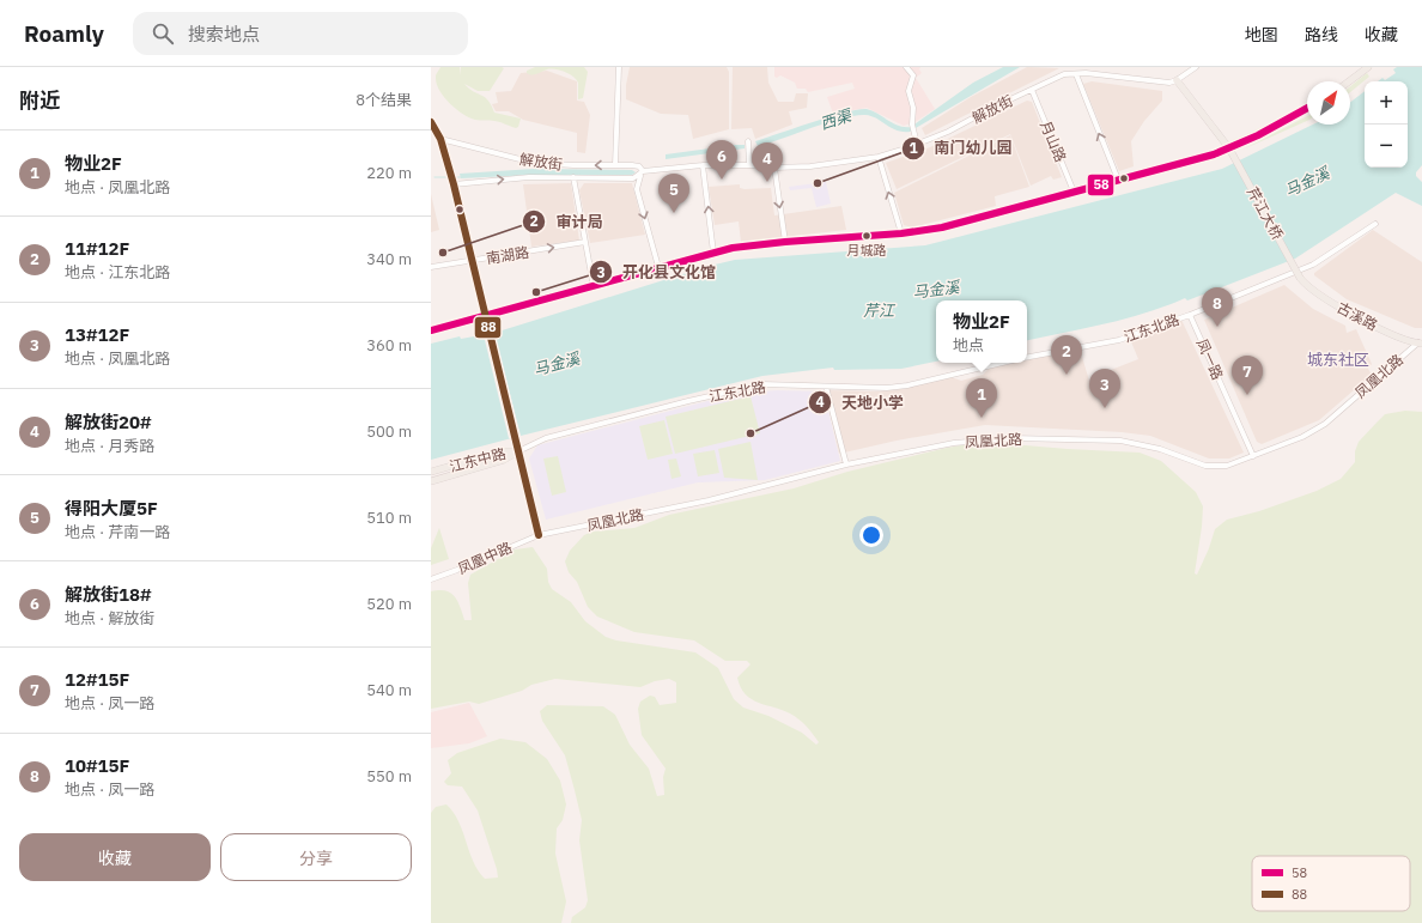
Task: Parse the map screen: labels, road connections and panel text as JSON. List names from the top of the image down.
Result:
{
  "streets": {
    "main road": ["芹江大桥", "古溪路", "江东中路"],
    "street": [
      "解放街",
      "月山路",
      "南湖路",
      "江东北路",
      "凤一路",
      "凤凰北路",
      "凤凰中路"
    ]
  },
  "crossings": [
    ["解放街", "月山路"],
    ["芹江大桥", "古溪路"],
    ["古溪路", "凤凰北路"],
    ["江东北路", "凤一路"],
    ["江东北路", "江东中路"],
    ["凤一路", "凤凰北路"],
    ["凤凰北路", "凤凰中路"]
  ],
  "one_way": ["南湖路"],
  "districts": ["城东社区"],
  "water": ["西渠", "马金溪", "芹江"],
  "places": [
    "南门幼儿园",
    "月城路",
    "审计局",
    "开化县文化馆",
    "天地小学"
  ],
  "lines": ["transit line 58", "transit line 88"],
  "legend": ["58", "88"],
  "north": "top right",
  "page": {
    "header": "Roamly",
    "search": "搜索地点",
    "nav": ["地图", "路线", "收藏"],
    "heading": ["附近", "8个结果"],
    "map_buttons": ["+", "−"],
    "list": [
      {
        "mark": "1",
        "name": "物业2F",
        "note": "地点 · 凤凰北路",
        "value": "220 m"
      },
      {
        "mark": "2",
        "name": "11#12F",
        "note": "地点 · 江东北路",
        "value": "340 m"
      },
      {
        "mark": "3",
        "name": "13#12F",
        "note": "地点 · 凤凰北路",
        "value": "360 m"
      },
      {
        "mark": "4",
        "name": "解放街20#",
        "note": "地点 · 月秀路",
        "value": "500 m"
      },
      {
        "mark": "5",
        "name": "得阳大厦5F",
        "note": "地点 · 芹南一路",
        "value": "510 m"
      },
      {
        "mark": "6",
        "name": "解放街18#",
        "note": "地点 · 解放街",
        "value": "520 m"
      },
      {
        "mark": "7",
        "name": "12#15F",
        "note": "地点 · 凤一路",
        "value": "540 m"
      },
      {
        "mark": "8",
        "name": "10#15F",
        "note": "地点 · 凤一路",
        "value": "550 m"
      }
    ],
    "pins": [
      "6",
      "4",
      "5",
      "8",
      "2",
      "7",
      "3",
      "1"
    ],
    "popup": ["物业2F", "地点"],
    "buttons": ["收藏", "分享"]
  }
}
